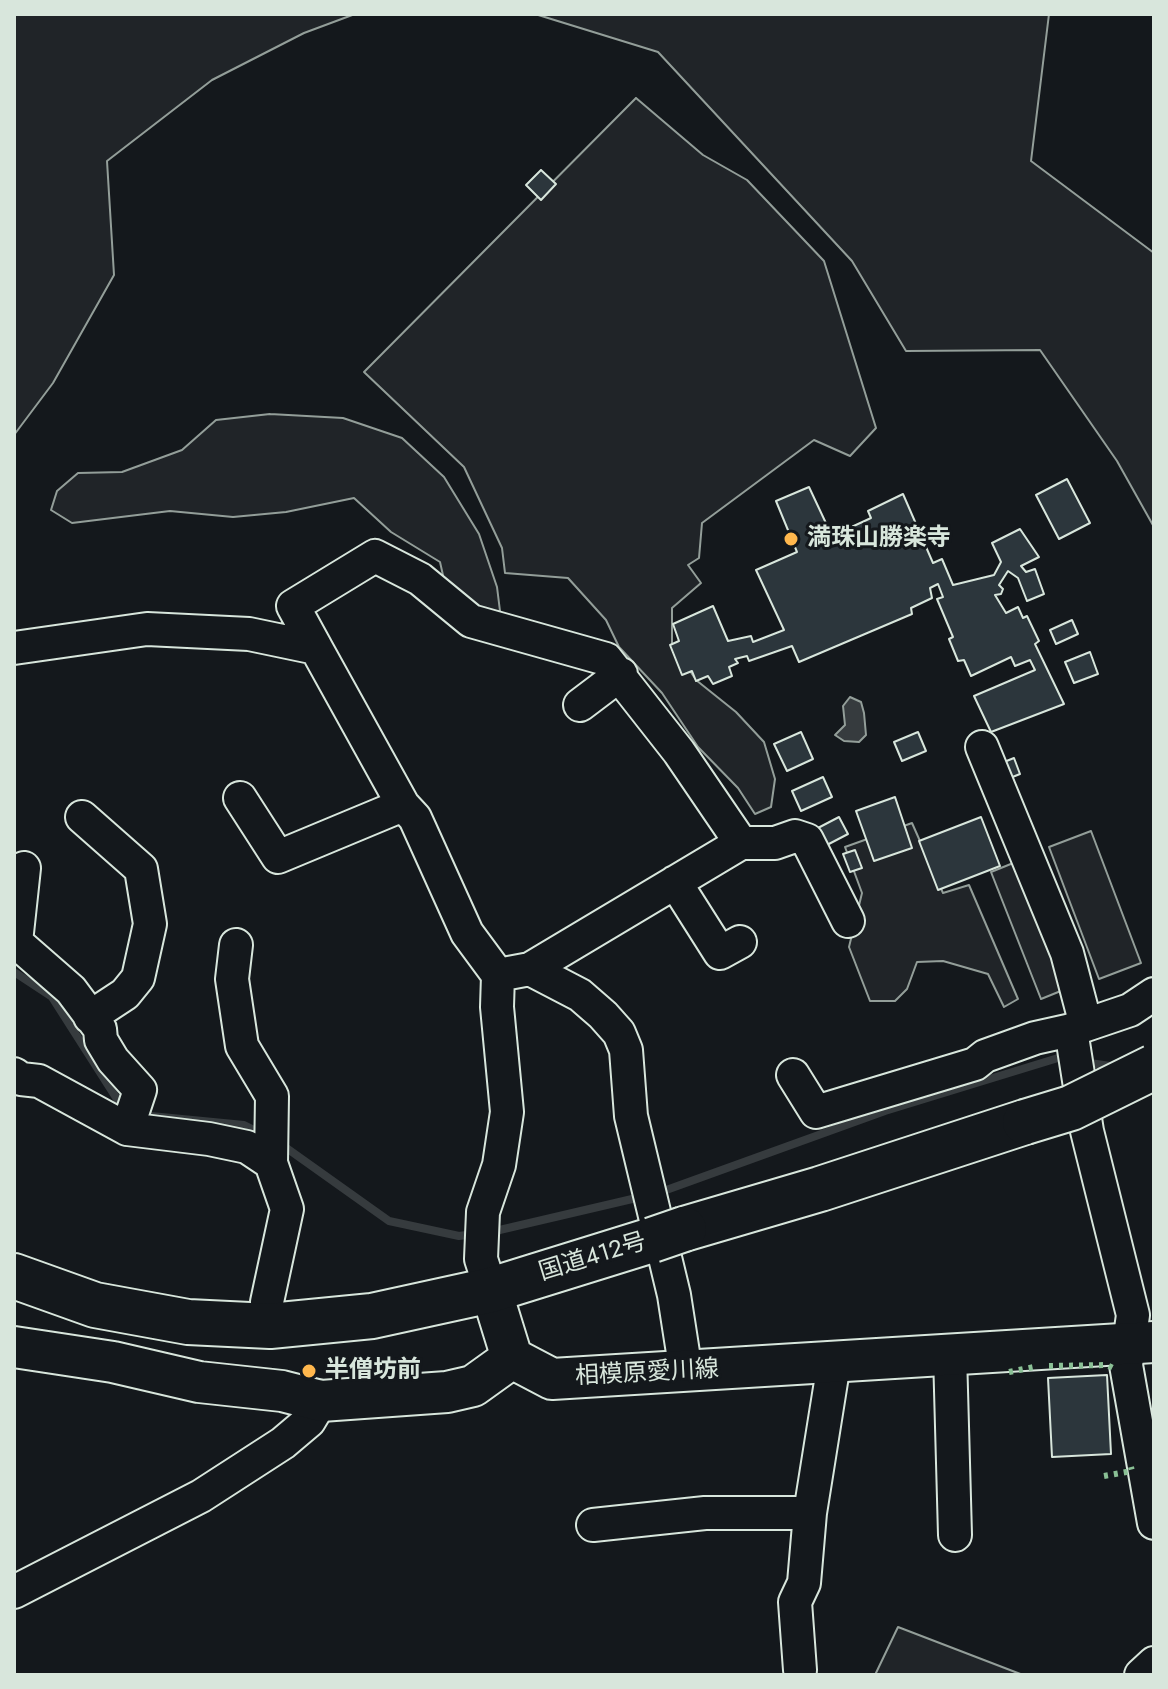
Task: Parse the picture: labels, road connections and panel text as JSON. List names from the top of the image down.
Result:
{
  "streets": {
    "highway": ["国道412号"],
    "main road": ["相模原愛川線"]
  },
  "places": ["満珠山勝楽寺", "半僧坊前"]
}
